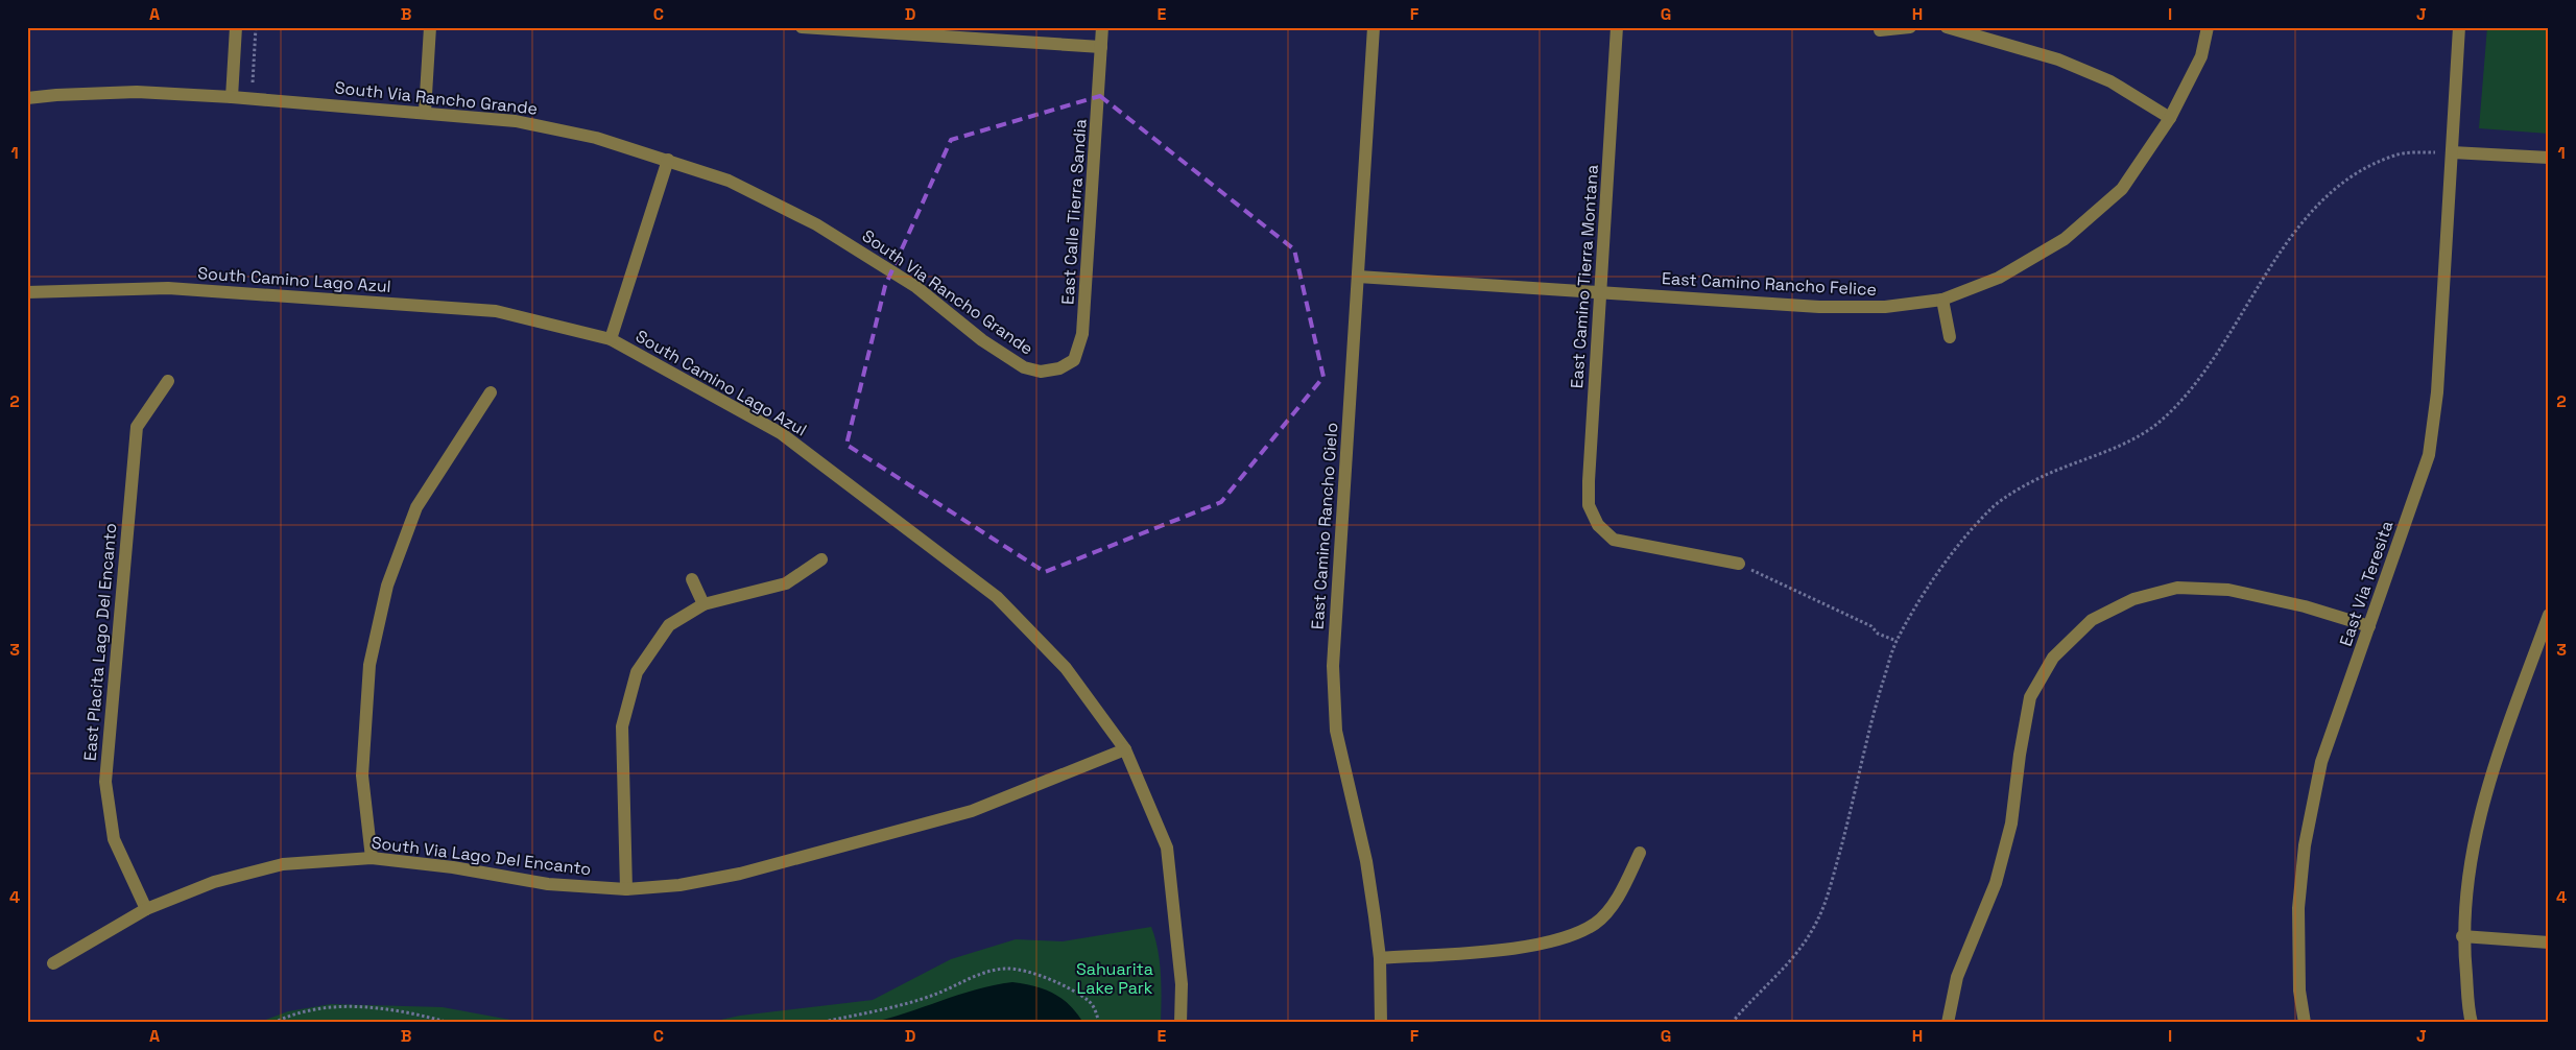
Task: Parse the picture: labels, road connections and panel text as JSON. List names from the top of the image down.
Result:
{
  "streets": {
    "street": [
      "South Via Rancho Grande",
      "East Calle Tierra Sandia",
      "East Camino Tierra Montana",
      "South Camino Lago Azul",
      "East Camino Rancho Felice",
      "East Camino Rancho Cielo",
      "East Via Teresita",
      "East Placita Lago Del Encanto",
      "South Via Lago Del Encanto"
    ]
  },
  "crossings": [
    ["South Via Rancho Grande", "East Calle Tierra Sandia"],
    ["East Camino Tierra Montana", "East Camino Rancho Felice"],
    ["South Camino Lago Azul", "South Via Lago Del Encanto"],
    ["East Camino Rancho Felice", "East Camino Rancho Cielo"],
    ["East Placita Lago Del Encanto", "South Via Lago Del Encanto"]
  ],
  "parks": ["Sahuarita Lake Park"],
  "grid": {
    "columns": [
      "A",
      "B",
      "C",
      "D",
      "E",
      "F",
      "G",
      "H",
      "I",
      "J"
    ],
    "rows": [
      "1",
      "2",
      "3",
      "4"
    ]
  }
}
